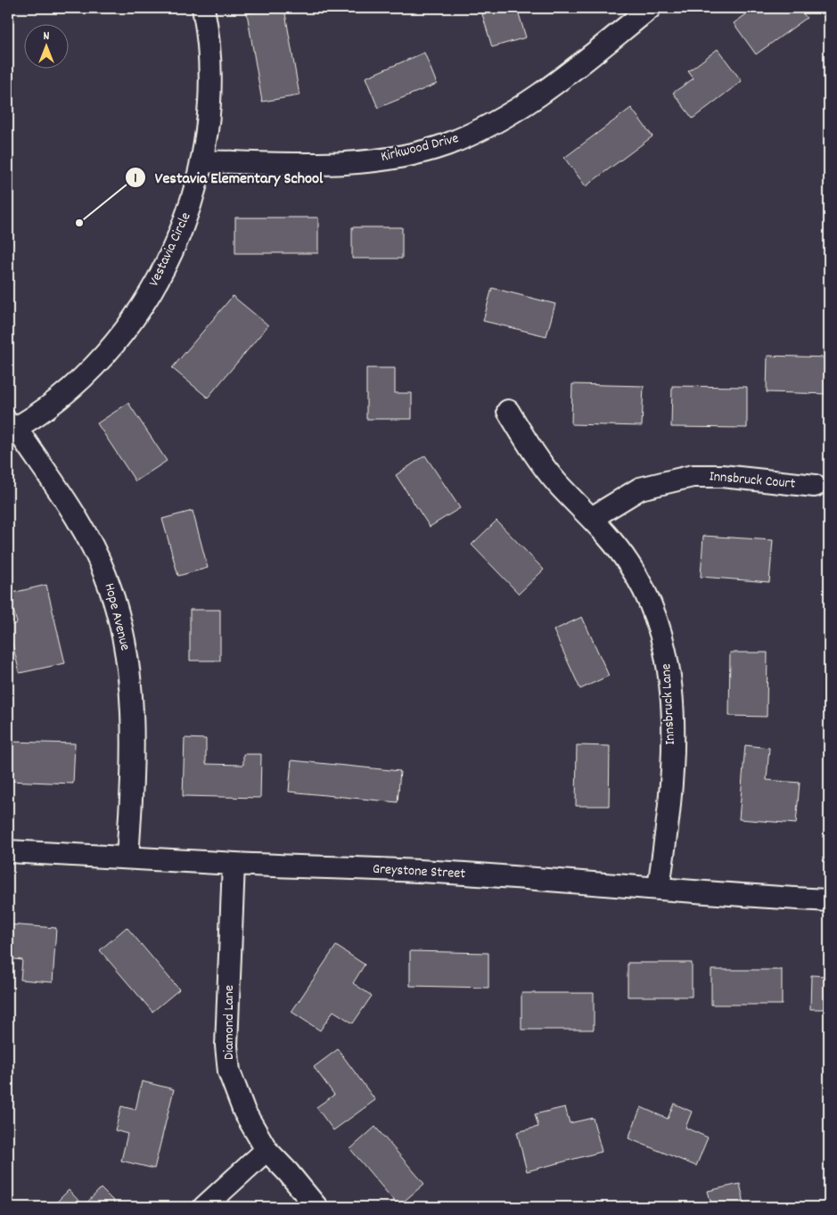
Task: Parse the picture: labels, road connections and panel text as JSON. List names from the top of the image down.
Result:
{
  "streets": {
    "street": [
      "Kirkwood Drive",
      "Vestavia Circle",
      "Innsbruck Court",
      "Hope Avenue",
      "Innsbruck Lane",
      "Greystone Street",
      "Diamond Lane"
    ]
  },
  "crossings": [
    ["Kirkwood Drive", "Vestavia Circle"],
    ["Vestavia Circle", "Hope Avenue"],
    ["Innsbruck Court", "Innsbruck Lane"],
    ["Hope Avenue", "Greystone Street"],
    ["Innsbruck Lane", "Greystone Street"],
    ["Greystone Street", "Diamond Lane"]
  ],
  "places": ["Vestavia Elementary School"],
  "north": "top"
}
